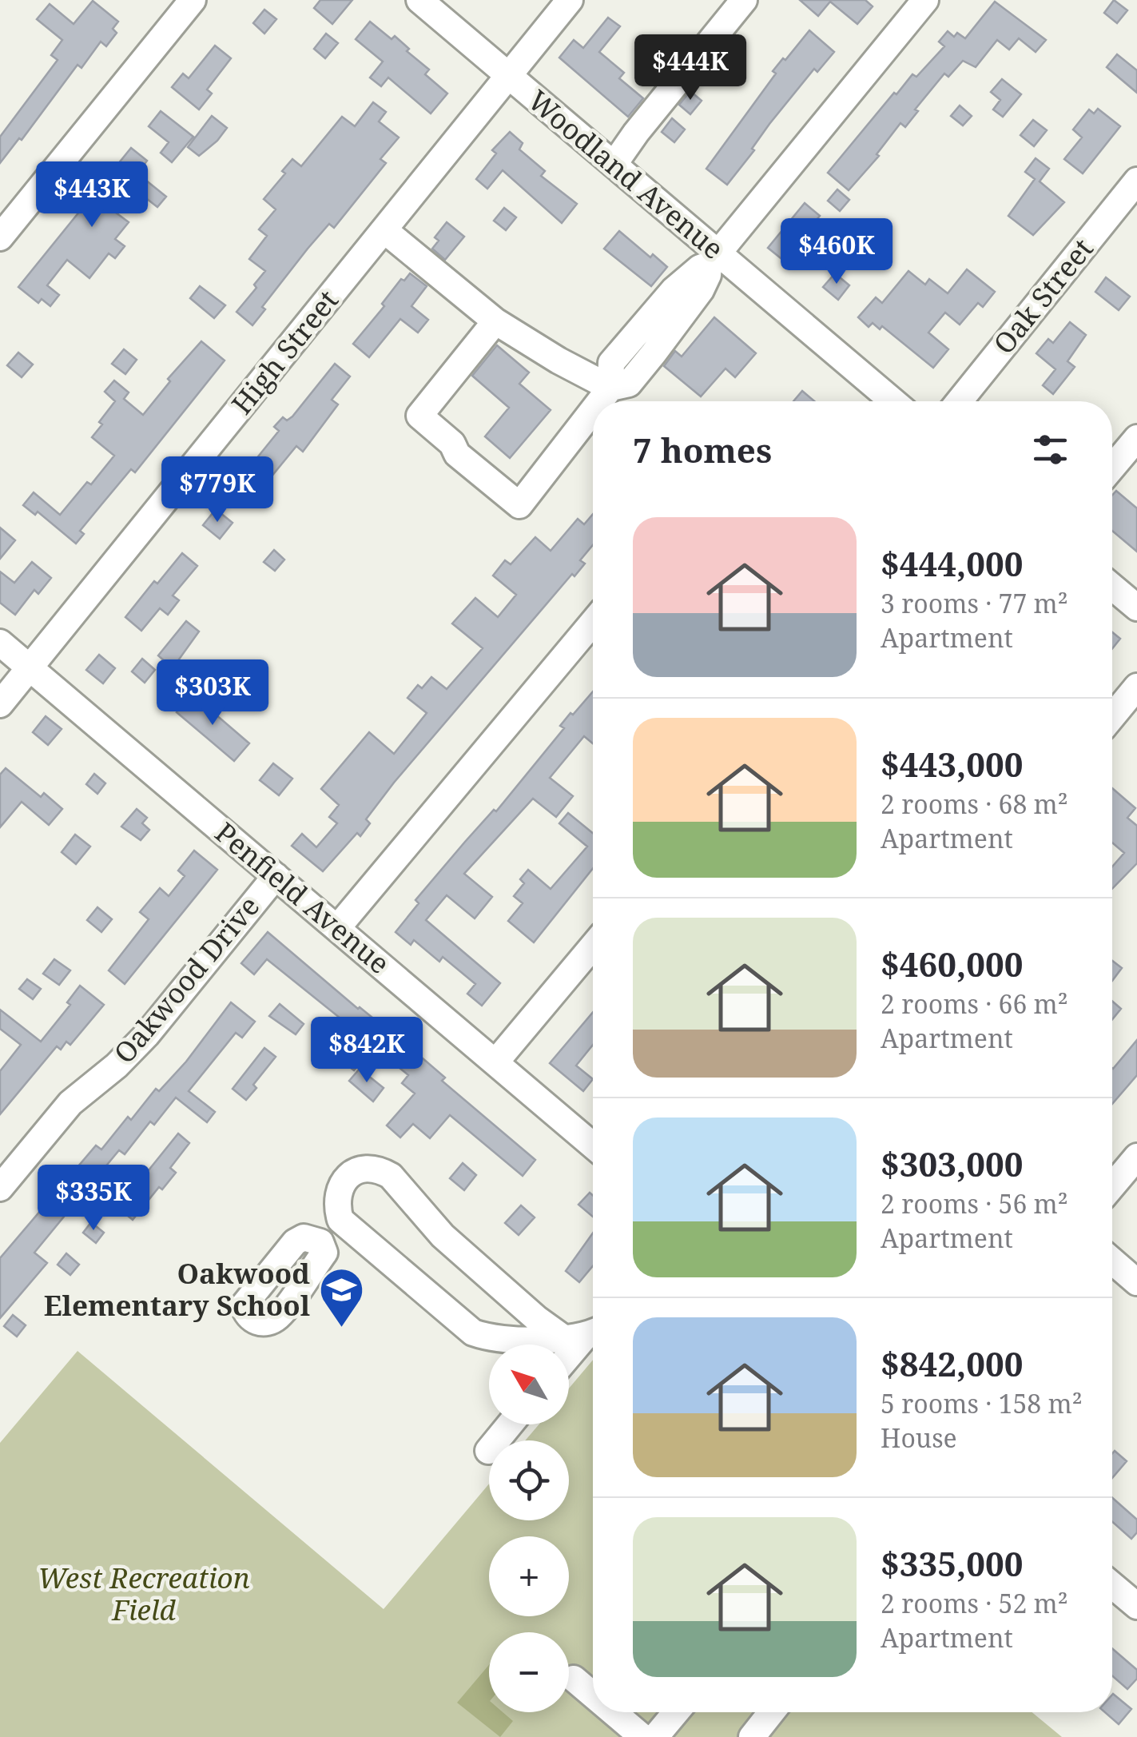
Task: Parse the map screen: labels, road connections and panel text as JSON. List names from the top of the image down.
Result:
{
  "streets": {
    "street": [
      "Woodland Avenue",
      "Oak Street",
      "High Street",
      "Penfield Avenue",
      "Oakwood Drive"
    ]
  },
  "crossings": [
    ["Woodland Avenue", "High Street"],
    ["High Street", "Penfield Avenue"],
    ["Penfield Avenue", "Oakwood Drive"]
  ],
  "parks": ["West Recreation Field"],
  "places": {
    "school or university": ["Oakwood Elementary School"]
  },
  "north": "top left",
  "page": {
    "price": [
      "$444K",
      "$443K",
      "$460K",
      "$779K",
      "$303K",
      "$842K",
      "$335K"
    ],
    "heading": "7 homes",
    "list": [
      {
        "name": "$444,000",
        "note": "3 rooms · 77 m² · Apartment"
      },
      {
        "name": "$443,000",
        "note": "2 rooms · 68 m² · Apartment"
      },
      {
        "name": "$460,000",
        "note": "2 rooms · 66 m² · Apartment"
      },
      {
        "name": "$303,000",
        "note": "2 rooms · 56 m² · Apartment"
      },
      {
        "name": "$842,000",
        "note": "5 rooms · 158 m² · House"
      },
      {
        "name": "$335,000",
        "note": "2 rooms · 52 m² · Apartment"
      }
    ],
    "map_buttons": ["+", "−"]
  }
}
